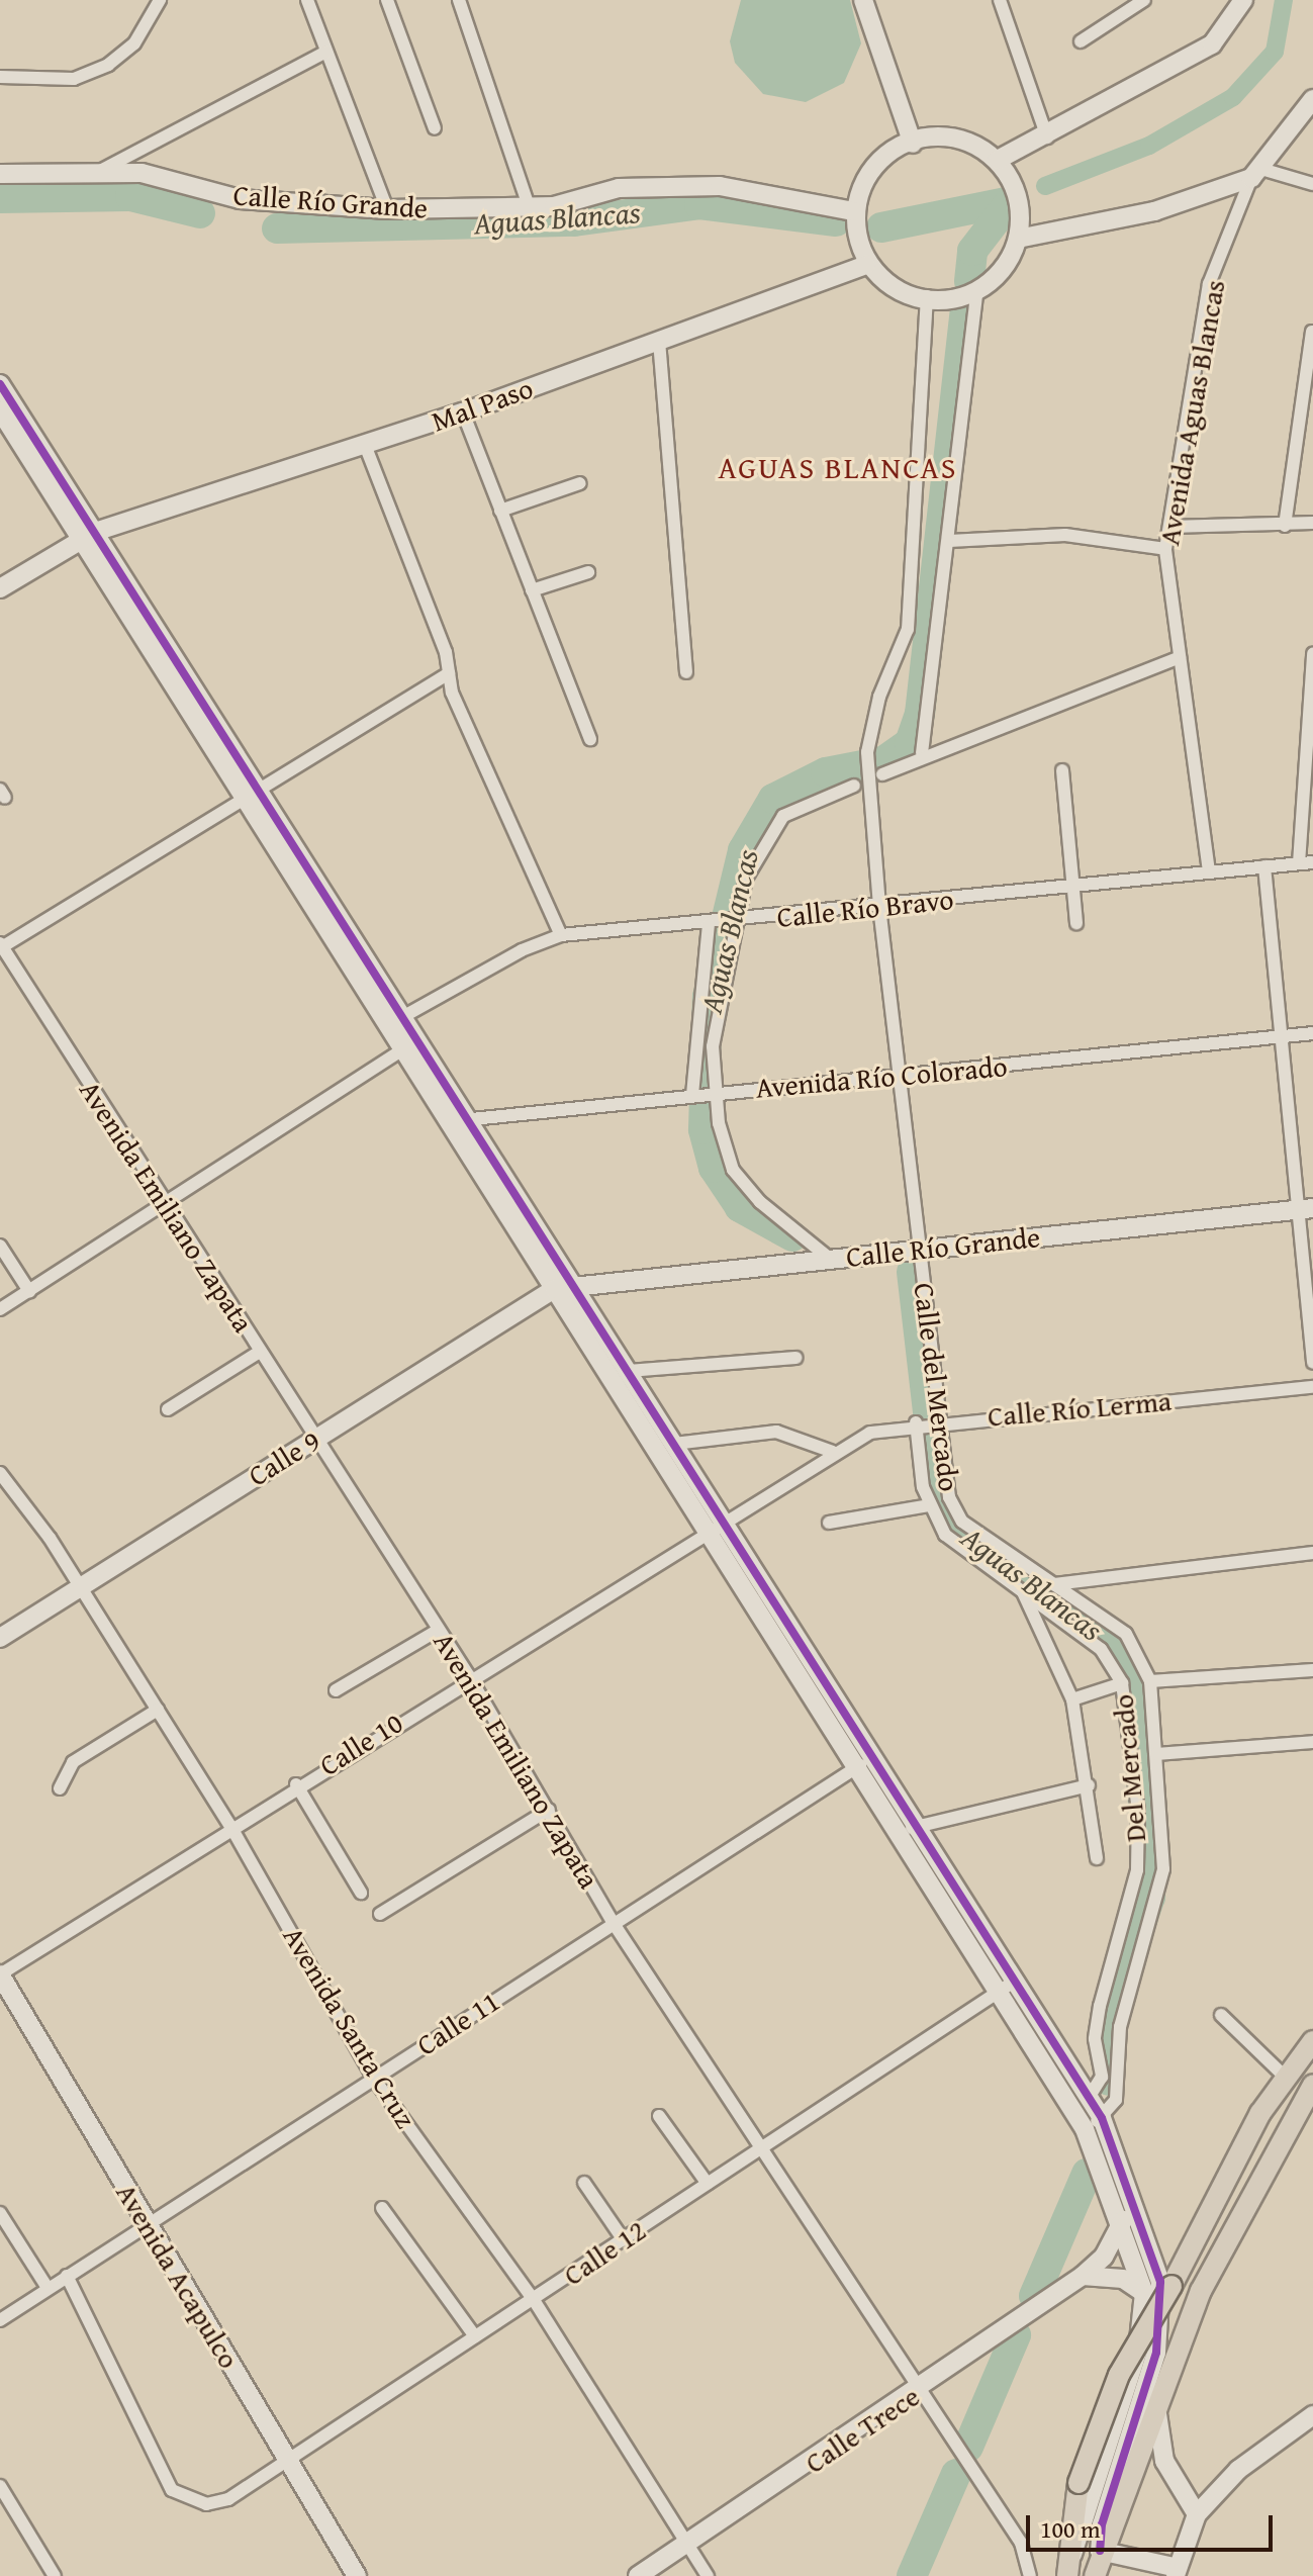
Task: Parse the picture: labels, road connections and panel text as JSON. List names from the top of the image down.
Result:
{
  "streets": {
    "main road": [
      "Calle Río Grande",
      "Mal Paso",
      "Avenida Aguas Blancas",
      "Calle 9",
      "Avenida Acapulco",
      "Calle Trece"
    ],
    "street": [
      "Calle Río Bravo",
      "Avenida Río Colorado",
      "Avenida Emiliano Zapata",
      "Calle del Mercado",
      "Calle Río Lerma",
      "Calle 10",
      "Del Mercado",
      "Calle 11",
      "Avenida Santa Cruz",
      "Calle 12"
    ]
  },
  "crossings": [
    ["Calle Río Grande", "Mal Paso"],
    ["Calle Río Grande", "Calle del Mercado"],
    ["Calle Río Grande", "Calle 9"],
    ["Mal Paso", "Calle del Mercado"],
    ["Avenida Aguas Blancas", "Calle Río Bravo"],
    ["Calle Río Bravo", "Calle del Mercado"],
    ["Avenida Río Colorado", "Calle del Mercado"],
    ["Avenida Emiliano Zapata", "Calle 9"],
    ["Avenida Emiliano Zapata", "Calle 10"],
    ["Avenida Emiliano Zapata", "Calle 11"],
    ["Avenida Emiliano Zapata", "Calle 12"],
    ["Avenida Emiliano Zapata", "Calle Trece"],
    ["Calle del Mercado", "Calle Río Lerma"],
    ["Calle del Mercado", "Del Mercado"],
    ["Calle Río Lerma", "Calle 10"],
    ["Calle Río Lerma", "Del Mercado"],
    ["Calle 9", "Avenida Santa Cruz"],
    ["Calle 10", "Avenida Santa Cruz"],
    ["Calle 10", "Avenida Acapulco"],
    ["Calle 11", "Avenida Santa Cruz"],
    ["Calle 11", "Calle 12"],
    ["Calle 11", "Avenida Acapulco"],
    ["Avenida Santa Cruz", "Calle 12"],
    ["Avenida Santa Cruz", "Calle Trece"],
    ["Calle 12", "Avenida Acapulco"]
  ],
  "districts": ["AGUAS BLANCAS"],
  "water": ["Aguas Blancas"],
  "scale_bar": "100 m"
}
